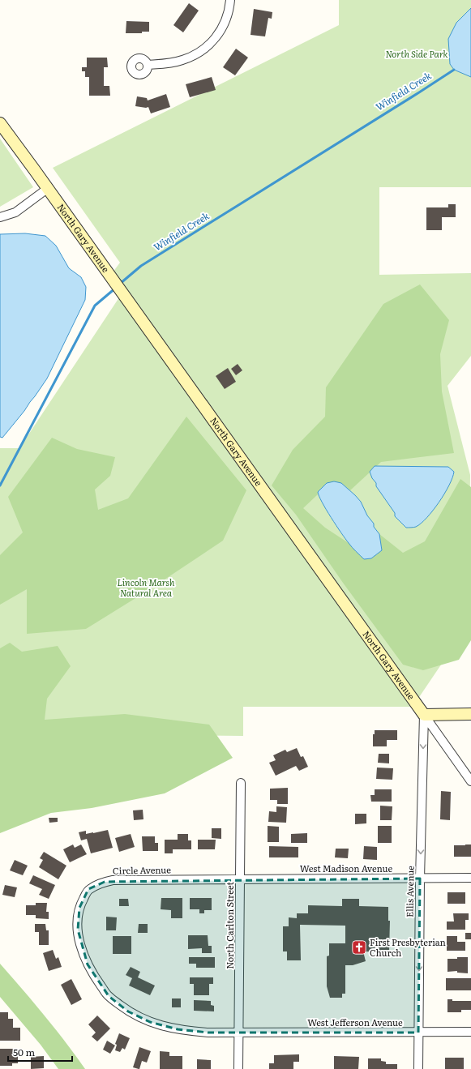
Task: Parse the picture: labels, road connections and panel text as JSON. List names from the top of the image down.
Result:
{
  "streets": {
    "street": [
      "North Gary Avenue",
      "West Madison Avenue",
      "Circle Avenue",
      "Ellis Avenue",
      "North Carlton Street",
      "West Jefferson Avenue"
    ]
  },
  "crossings": [
    ["North Gary Avenue", "Ellis Avenue"],
    ["West Madison Avenue", "Circle Avenue"],
    ["West Madison Avenue", "Ellis Avenue"],
    ["West Madison Avenue", "North Carlton Street"],
    ["Circle Avenue", "North Carlton Street"],
    ["Circle Avenue", "West Jefferson Avenue"],
    ["Ellis Avenue", "West Jefferson Avenue"],
    ["North Carlton Street", "West Jefferson Avenue"]
  ],
  "one_way": ["Ellis Avenue"],
  "water": ["Winfield Creek"],
  "parks": ["North Side Park", "Lincoln Marsh Natural Area"],
  "places": {
    "church": ["First Presbyterian Church"]
  },
  "scale_bar": "50 m"
}
